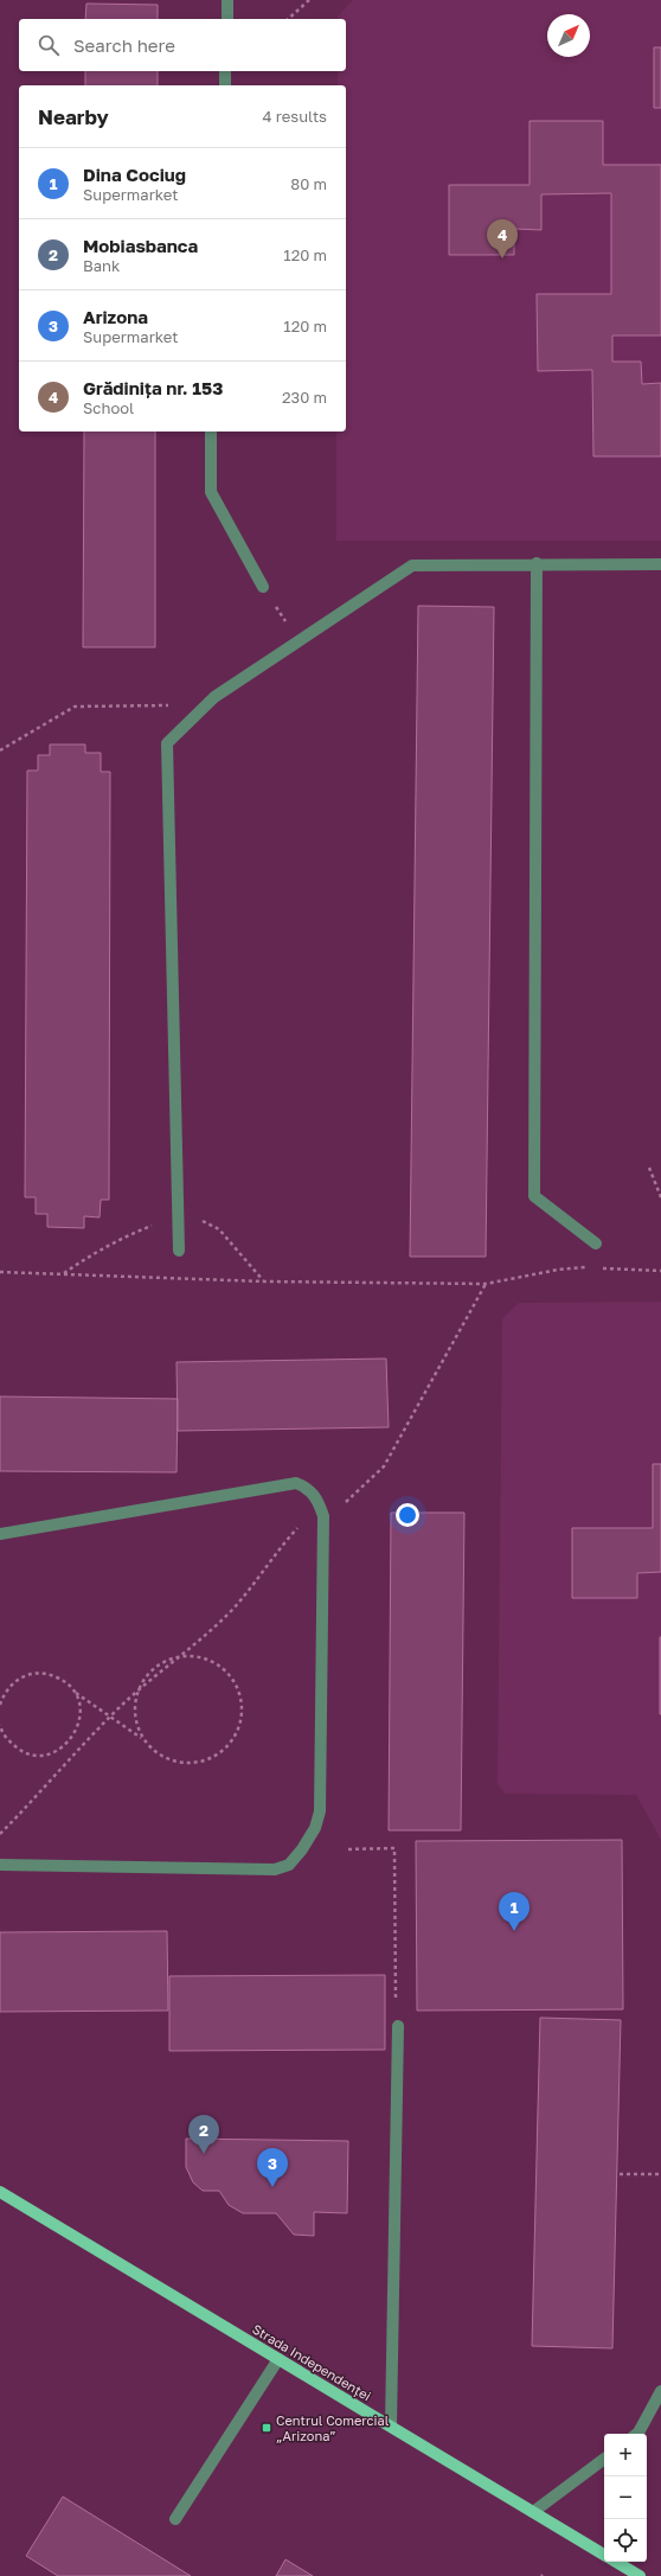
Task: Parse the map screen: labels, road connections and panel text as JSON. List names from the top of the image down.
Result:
{
  "streets": {
    "main road": ["Strada Independenței"]
  },
  "places": {
    "transit": ["Centrul Comercial „Arizona”"]
  },
  "north": "top right",
  "page": {
    "search": "Search here",
    "heading": ["Nearby", "4 results"],
    "list": [
      {
        "mark": "1",
        "name": "Dina Cociug",
        "note": "Supermarket",
        "value": "80 m"
      },
      {
        "mark": "2",
        "name": "Mobiasbanca",
        "note": "Bank",
        "value": "120 m"
      },
      {
        "mark": "3",
        "name": "Arizona",
        "note": "Supermarket",
        "value": "120 m"
      },
      {
        "mark": "4",
        "name": "Grădinița nr. 153",
        "note": "School",
        "value": "230 m"
      }
    ],
    "pins": [
      "4",
      "1",
      "2",
      "3"
    ],
    "map_buttons": ["+", "−"]
  }
}
